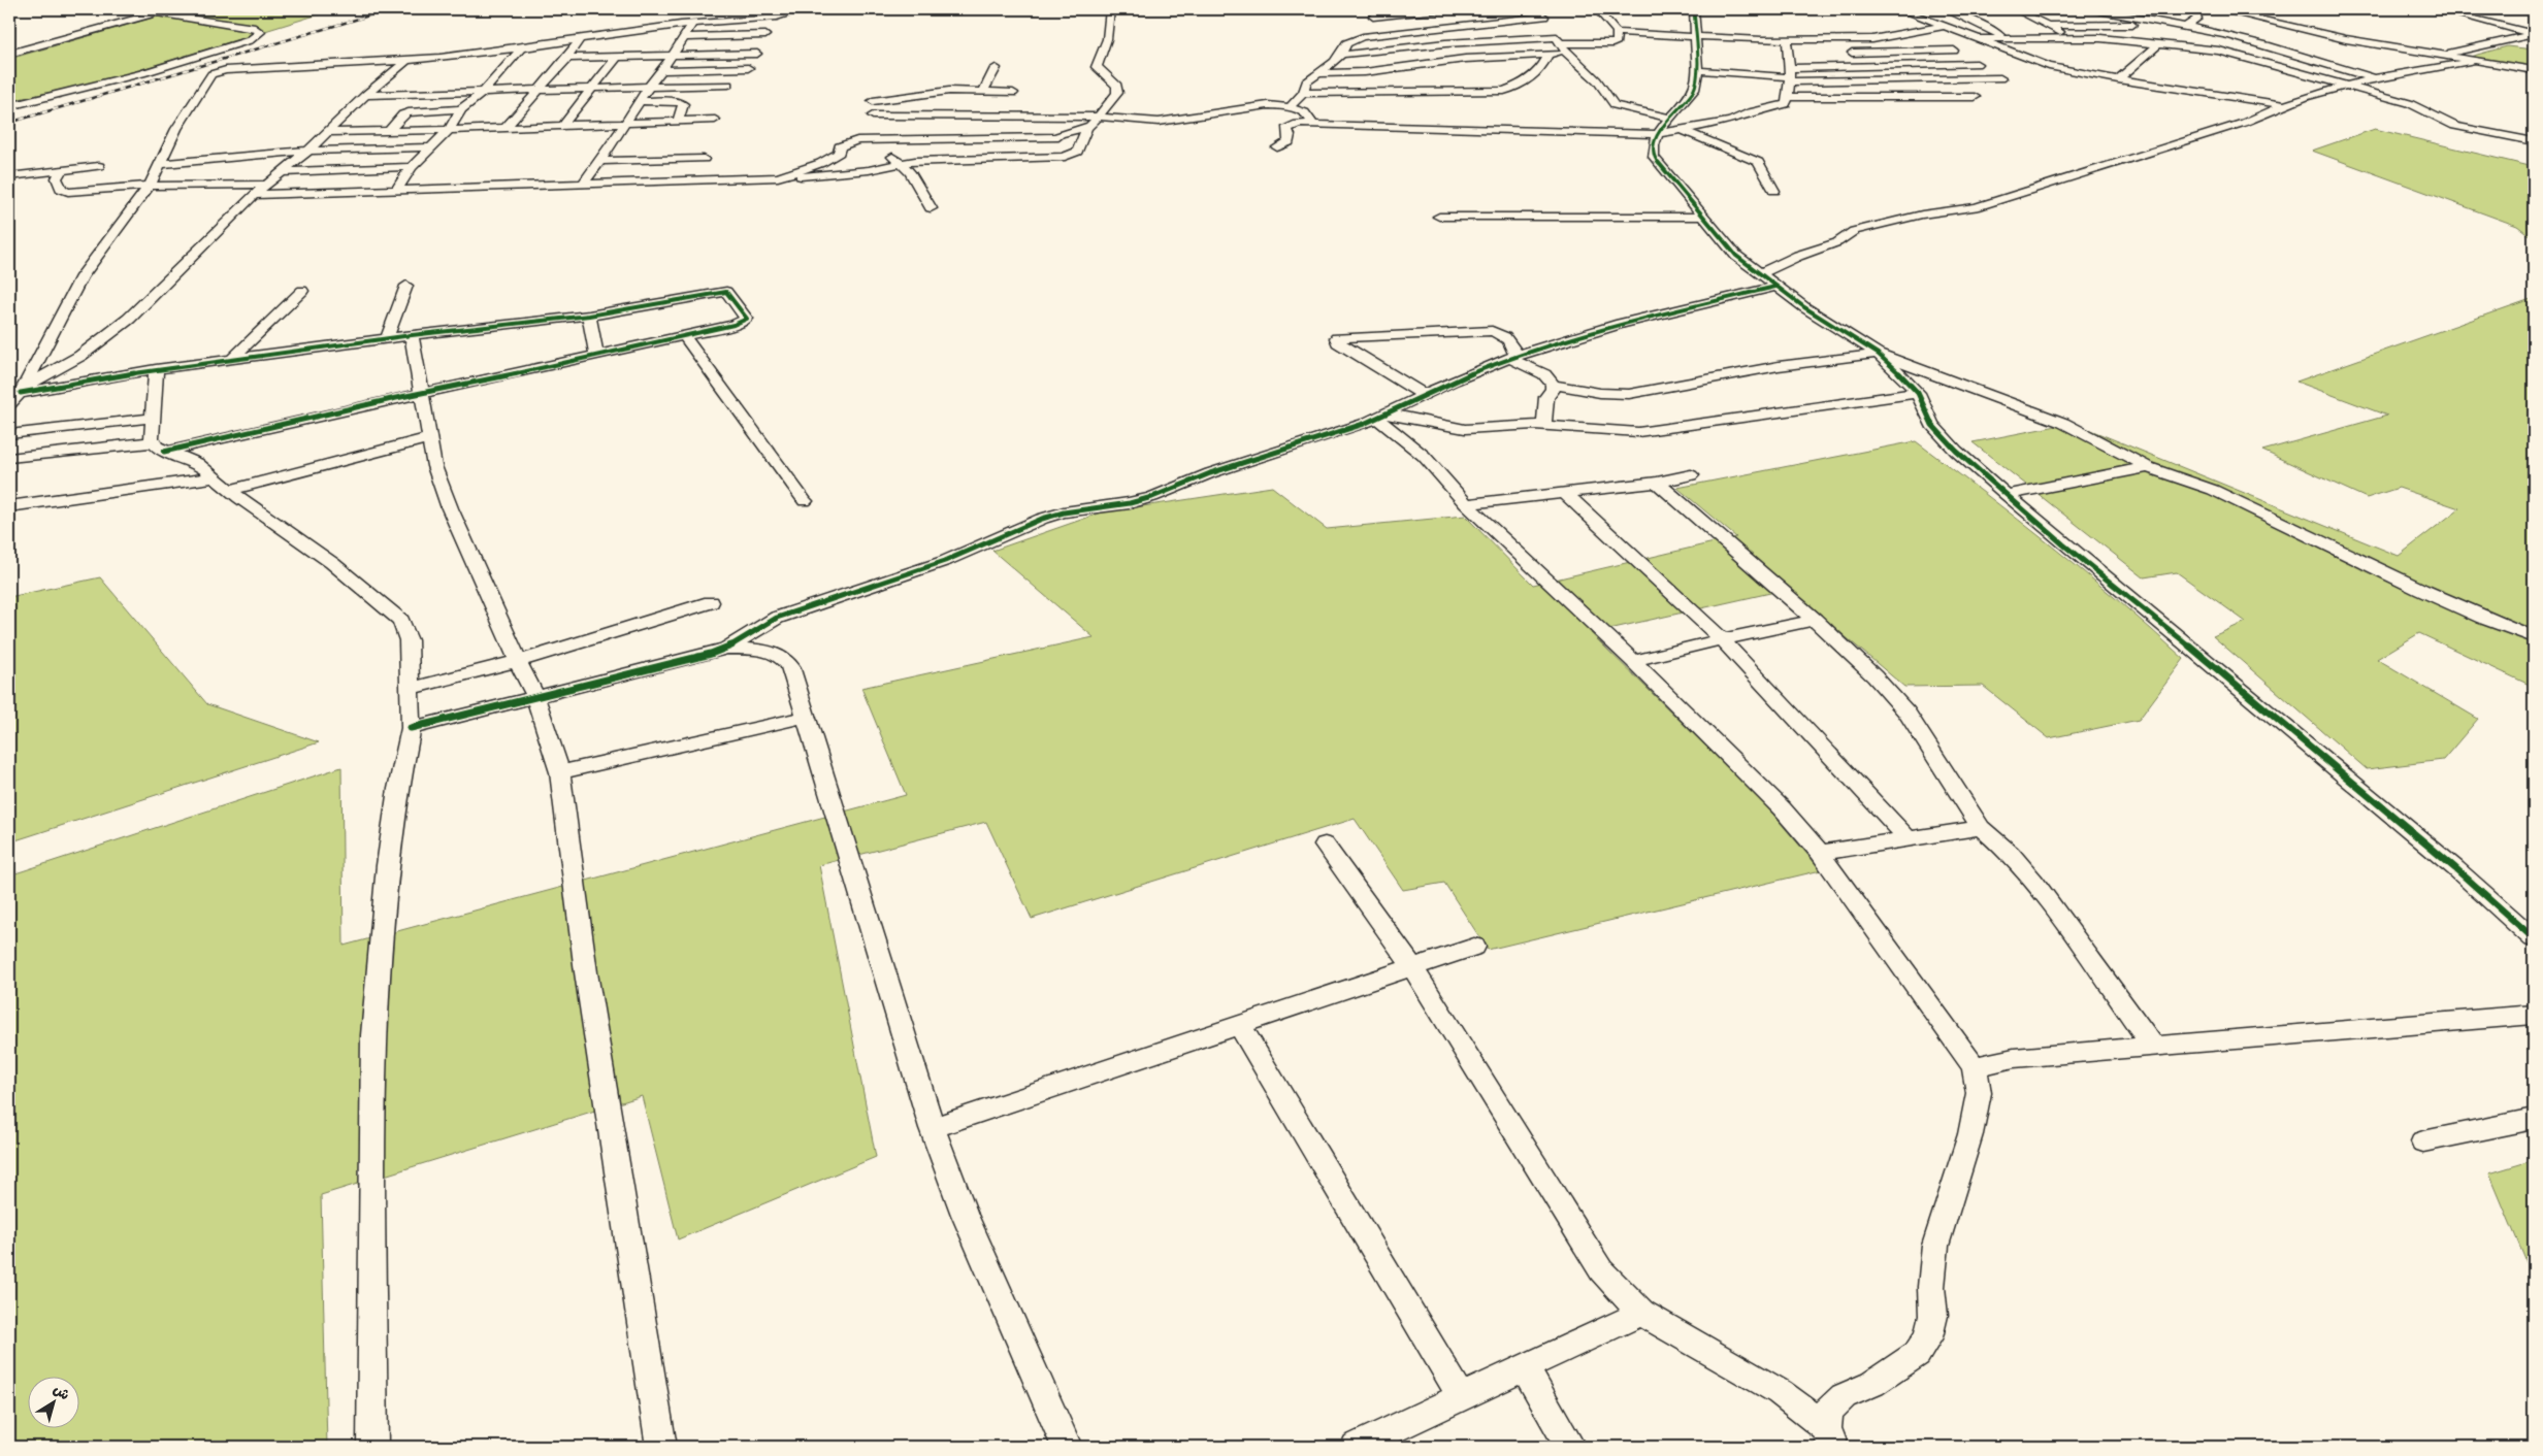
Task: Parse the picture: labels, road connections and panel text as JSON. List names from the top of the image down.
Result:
{
  "north": "top right"
}
